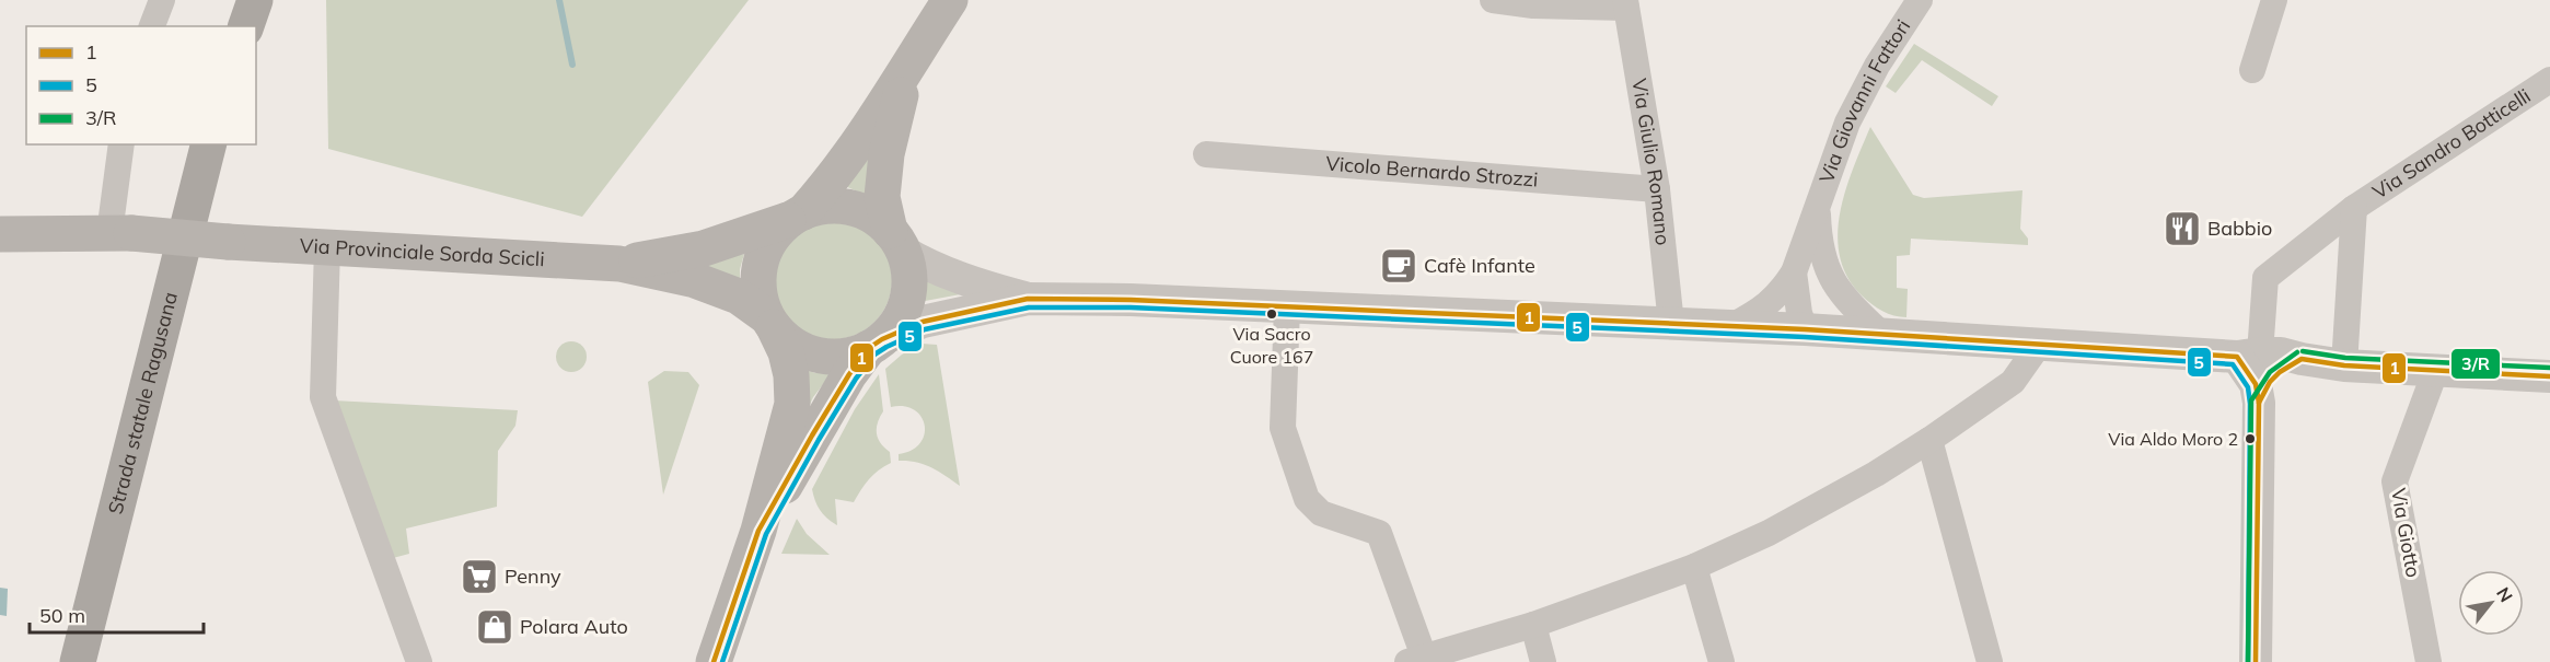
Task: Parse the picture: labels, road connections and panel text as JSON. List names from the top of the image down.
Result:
{
  "streets": {
    "main road": ["Via Provinciale Sorda Scicli", "Strada statale Ragusana"],
    "street": [
      "Via Giovanni Fattori",
      "Via Sandro Botticelli",
      "Via Giulio Romano",
      "Vicolo Bernardo Strozzi",
      "Via Giotto"
    ]
  },
  "crossings": [
    ["Via Giulio Romano", "Vicolo Bernardo Strozzi"]
  ],
  "places": {
    "restaurant": ["Babbio"],
    "cafe": ["Cafè Infante"],
    "other": ["Via Sacro Cuore 167", "Via Aldo Moro 2"],
    "supermarket": ["Penny"],
    "shop": ["Polara Auto"]
  },
  "lines": ["transit line 1", "transit line 5", "transit line 3/R"],
  "legend": ["1", "5", "3/R"],
  "scale_bar": "50 m",
  "north": "top right"
}
